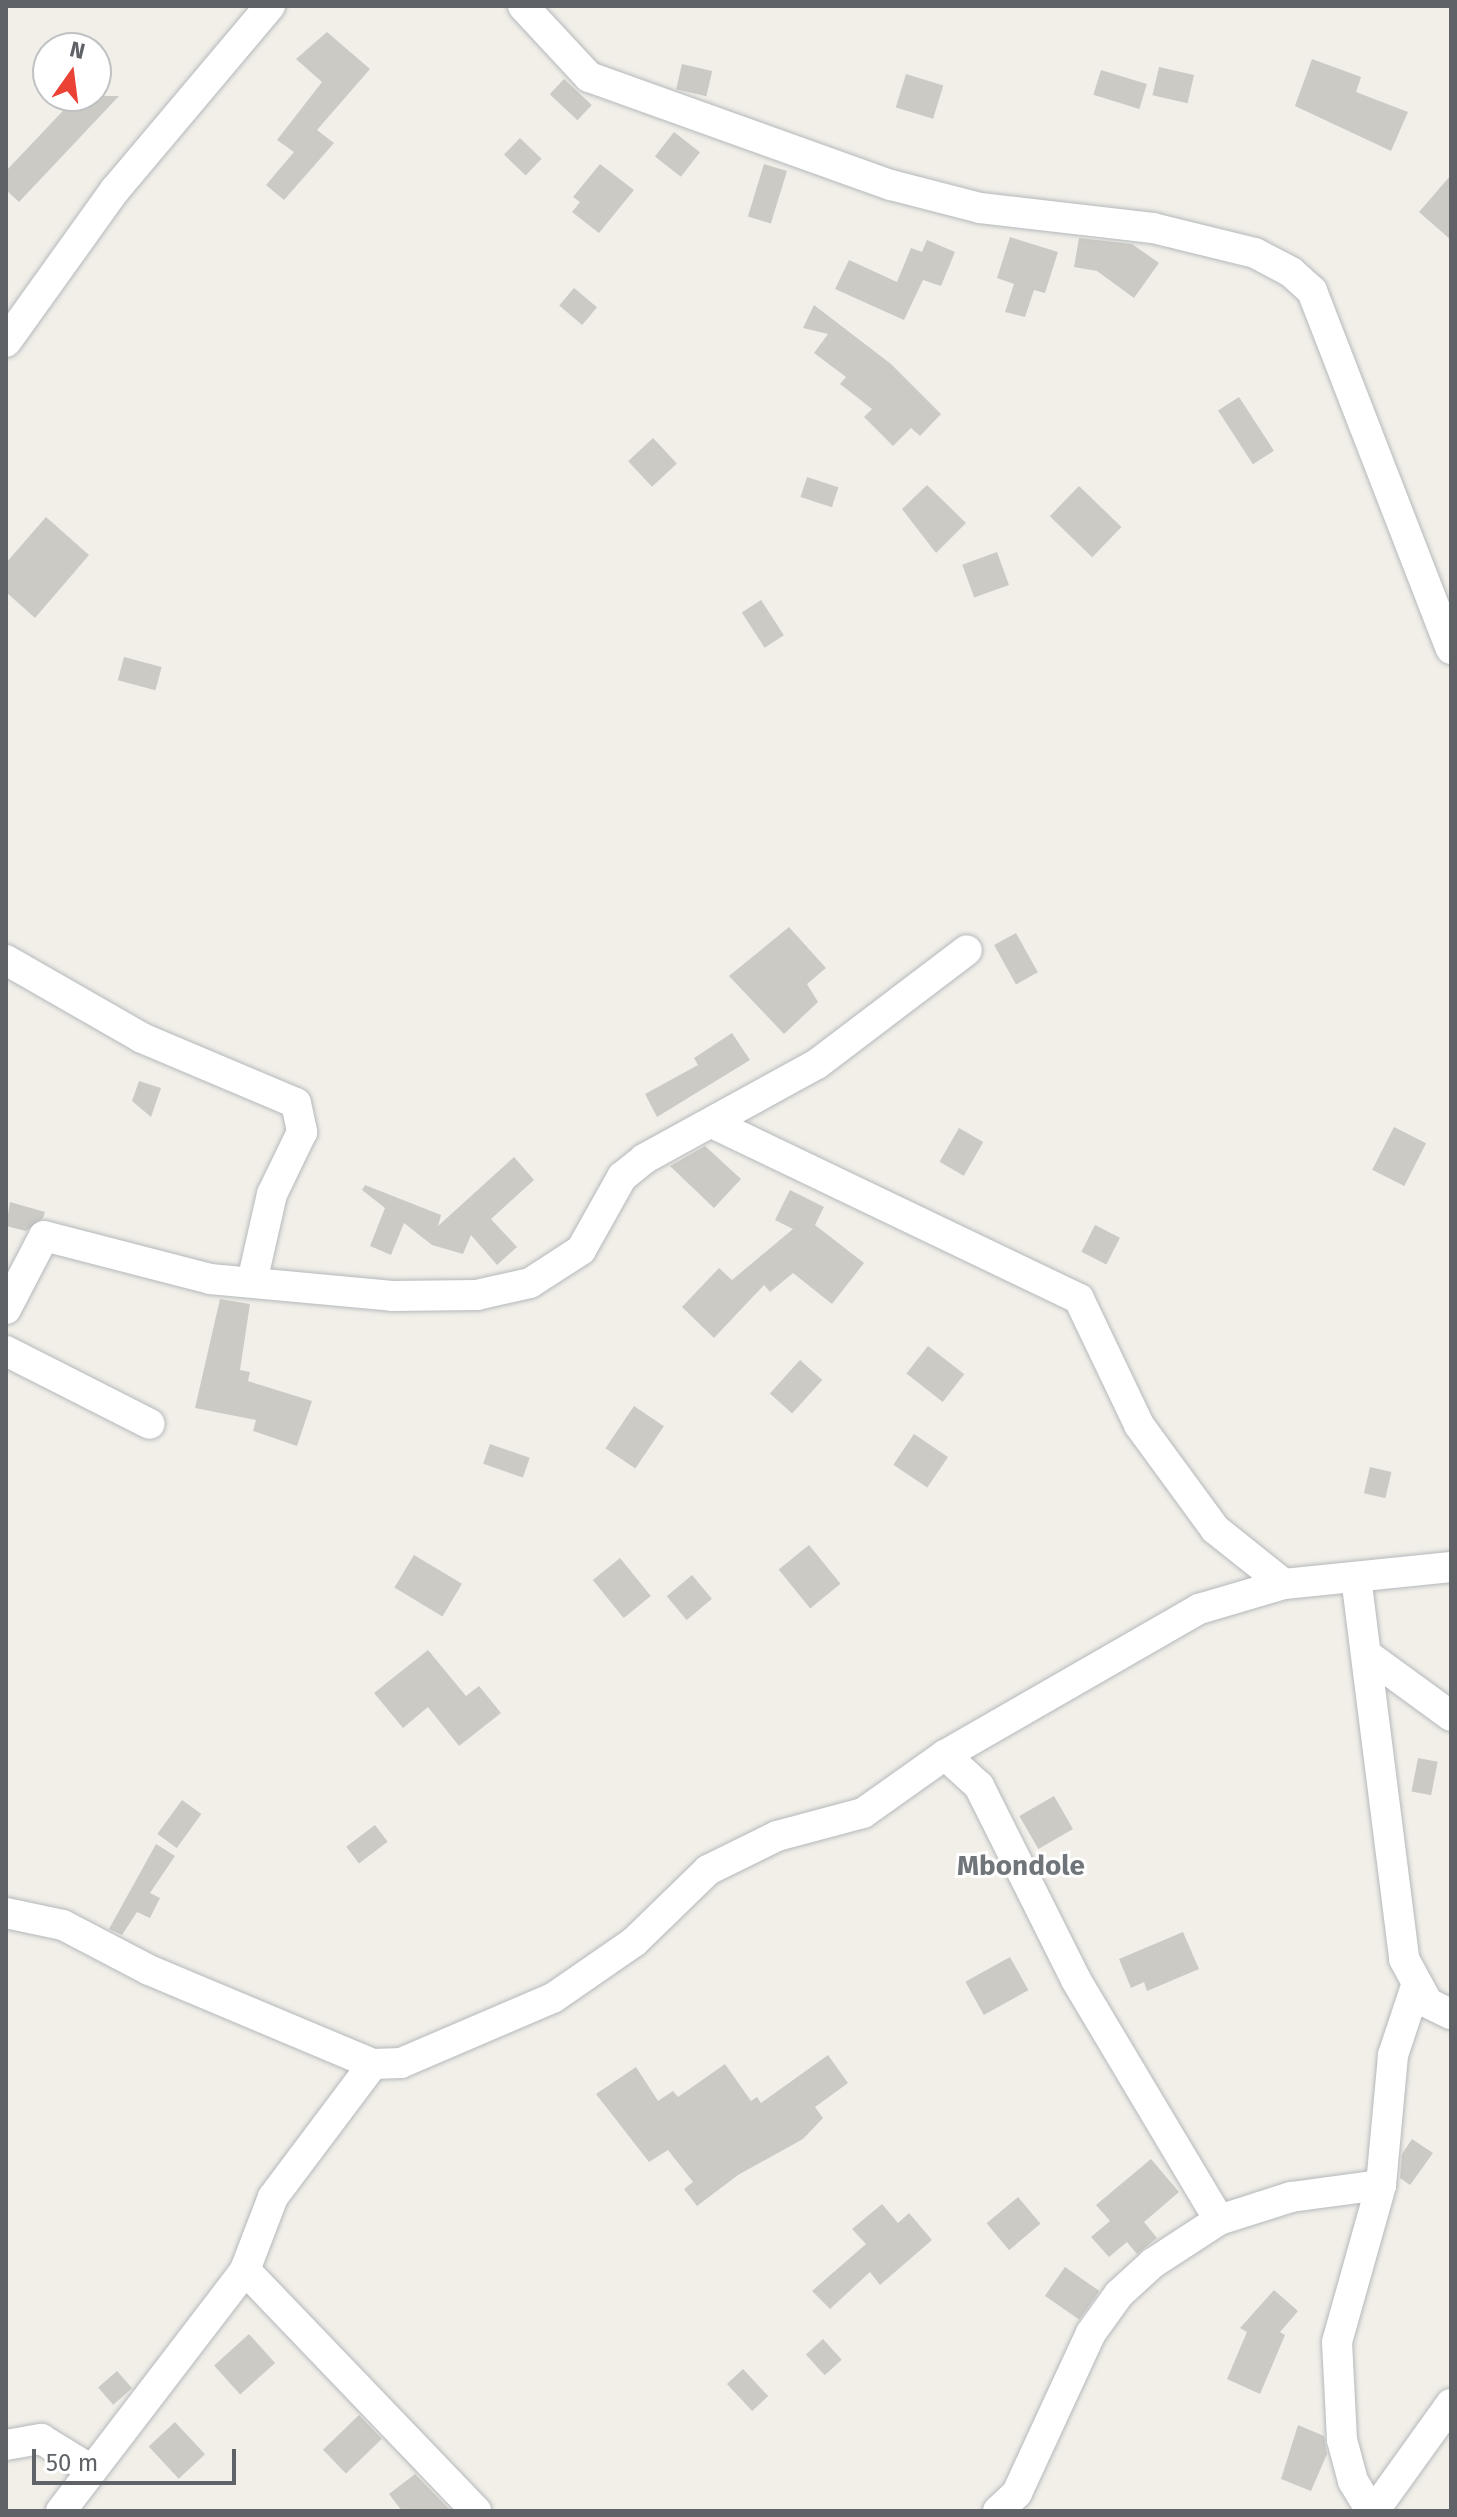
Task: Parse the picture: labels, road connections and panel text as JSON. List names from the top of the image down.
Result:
{
  "districts": ["Mbondole"],
  "scale_bar": "50 m",
  "north": "top"
}
